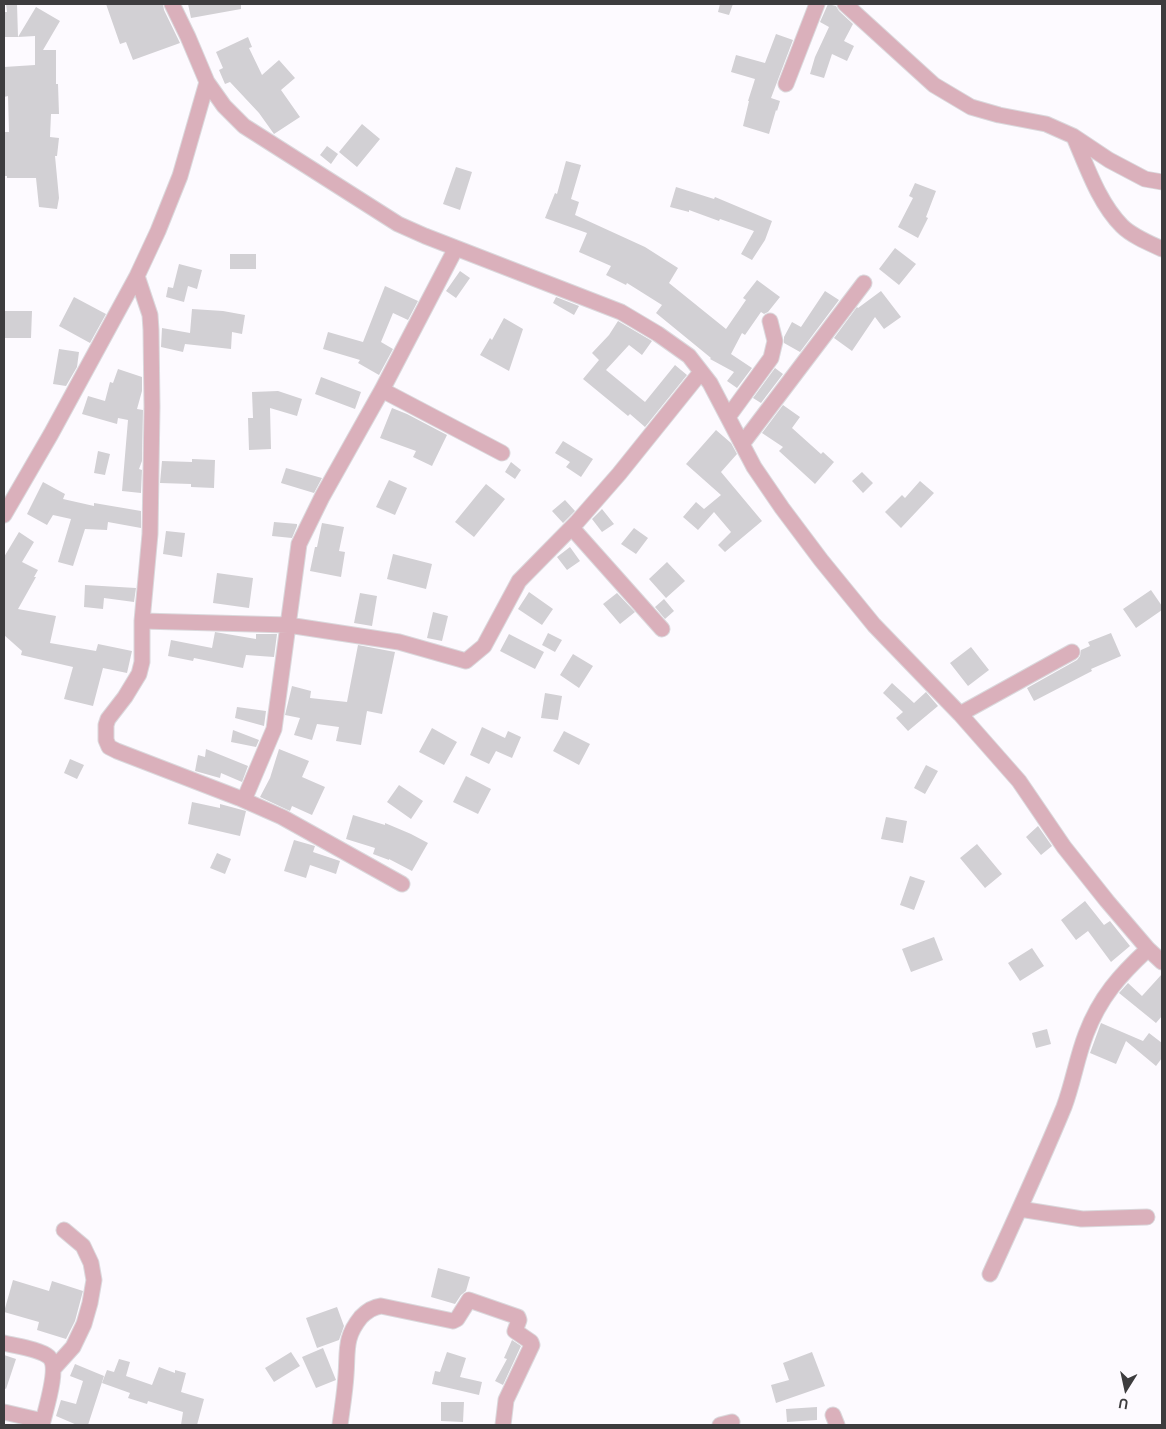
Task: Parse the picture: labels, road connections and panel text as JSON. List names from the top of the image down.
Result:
{
  "north": "bottom"
}
